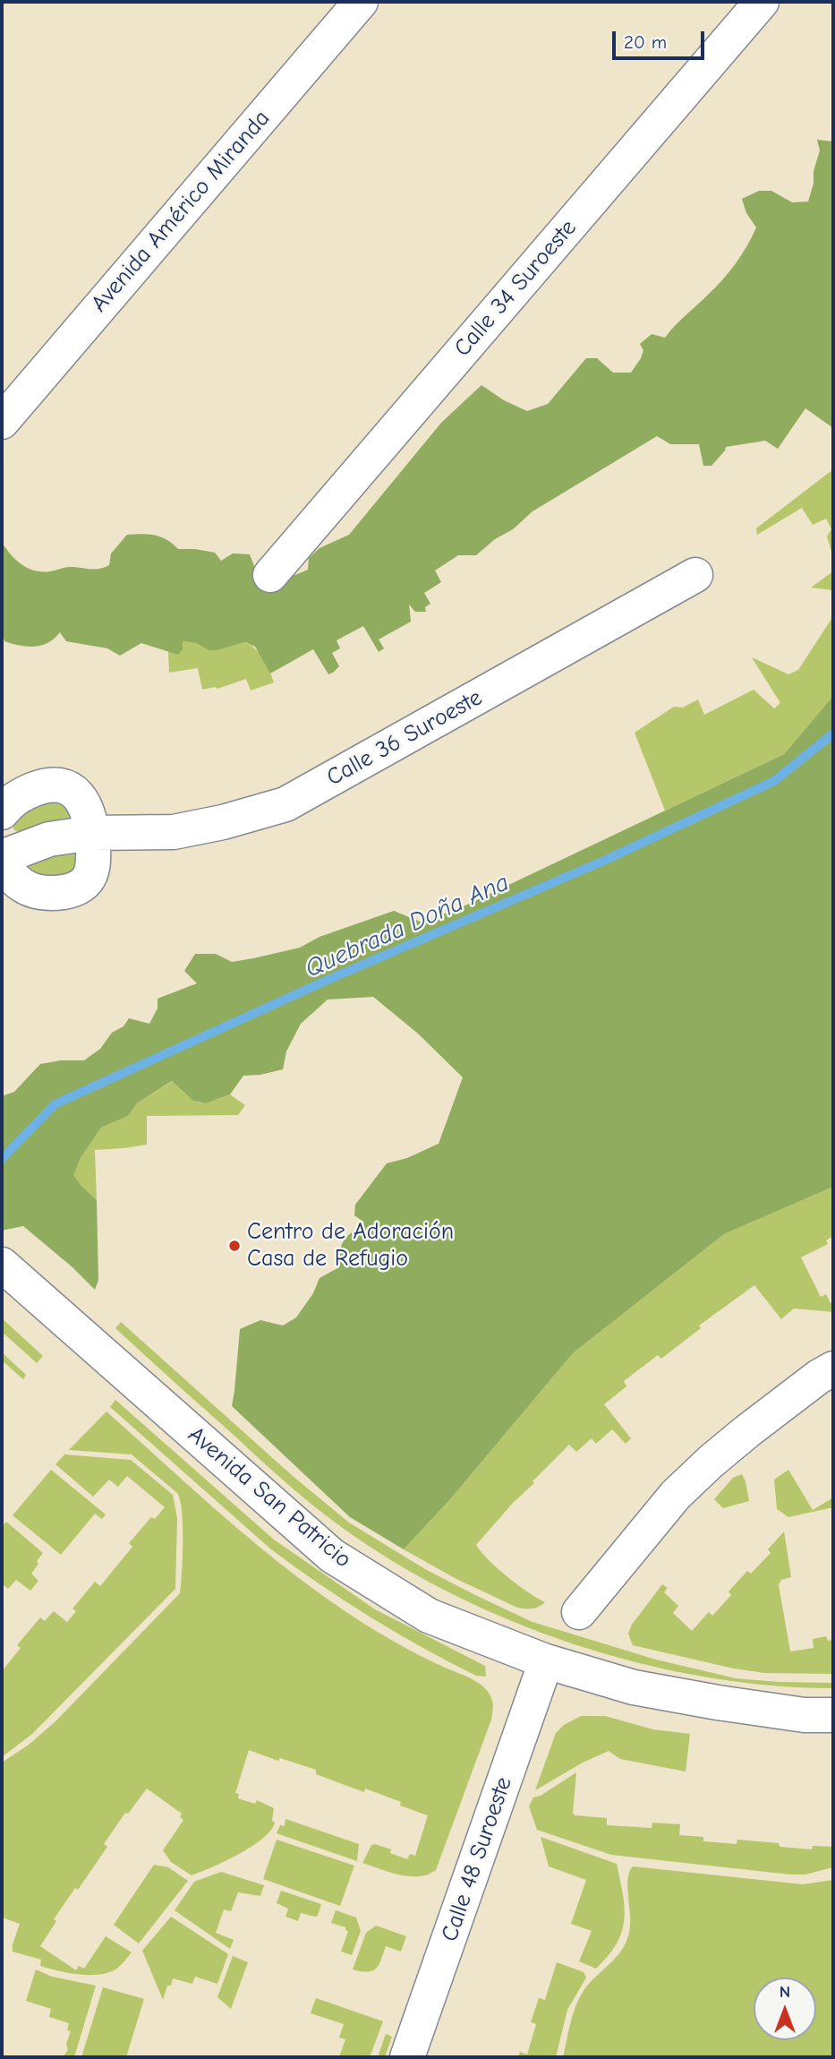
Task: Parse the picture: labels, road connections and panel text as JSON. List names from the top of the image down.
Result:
{
  "streets": {
    "street": [
      "Avenida Américo Miranda",
      "Calle 34 Suroeste",
      "Calle 36 Suroeste",
      "Avenida San Patricio",
      "Calle 48 Suroeste"
    ]
  },
  "crossings": [
    ["Avenida San Patricio", "Calle 48 Suroeste"]
  ],
  "water": ["Quebrada Doña Ana"],
  "places": ["Centro de Adoración Casa de Refugio"],
  "scale_bar": "20 m",
  "north": "top"
}
